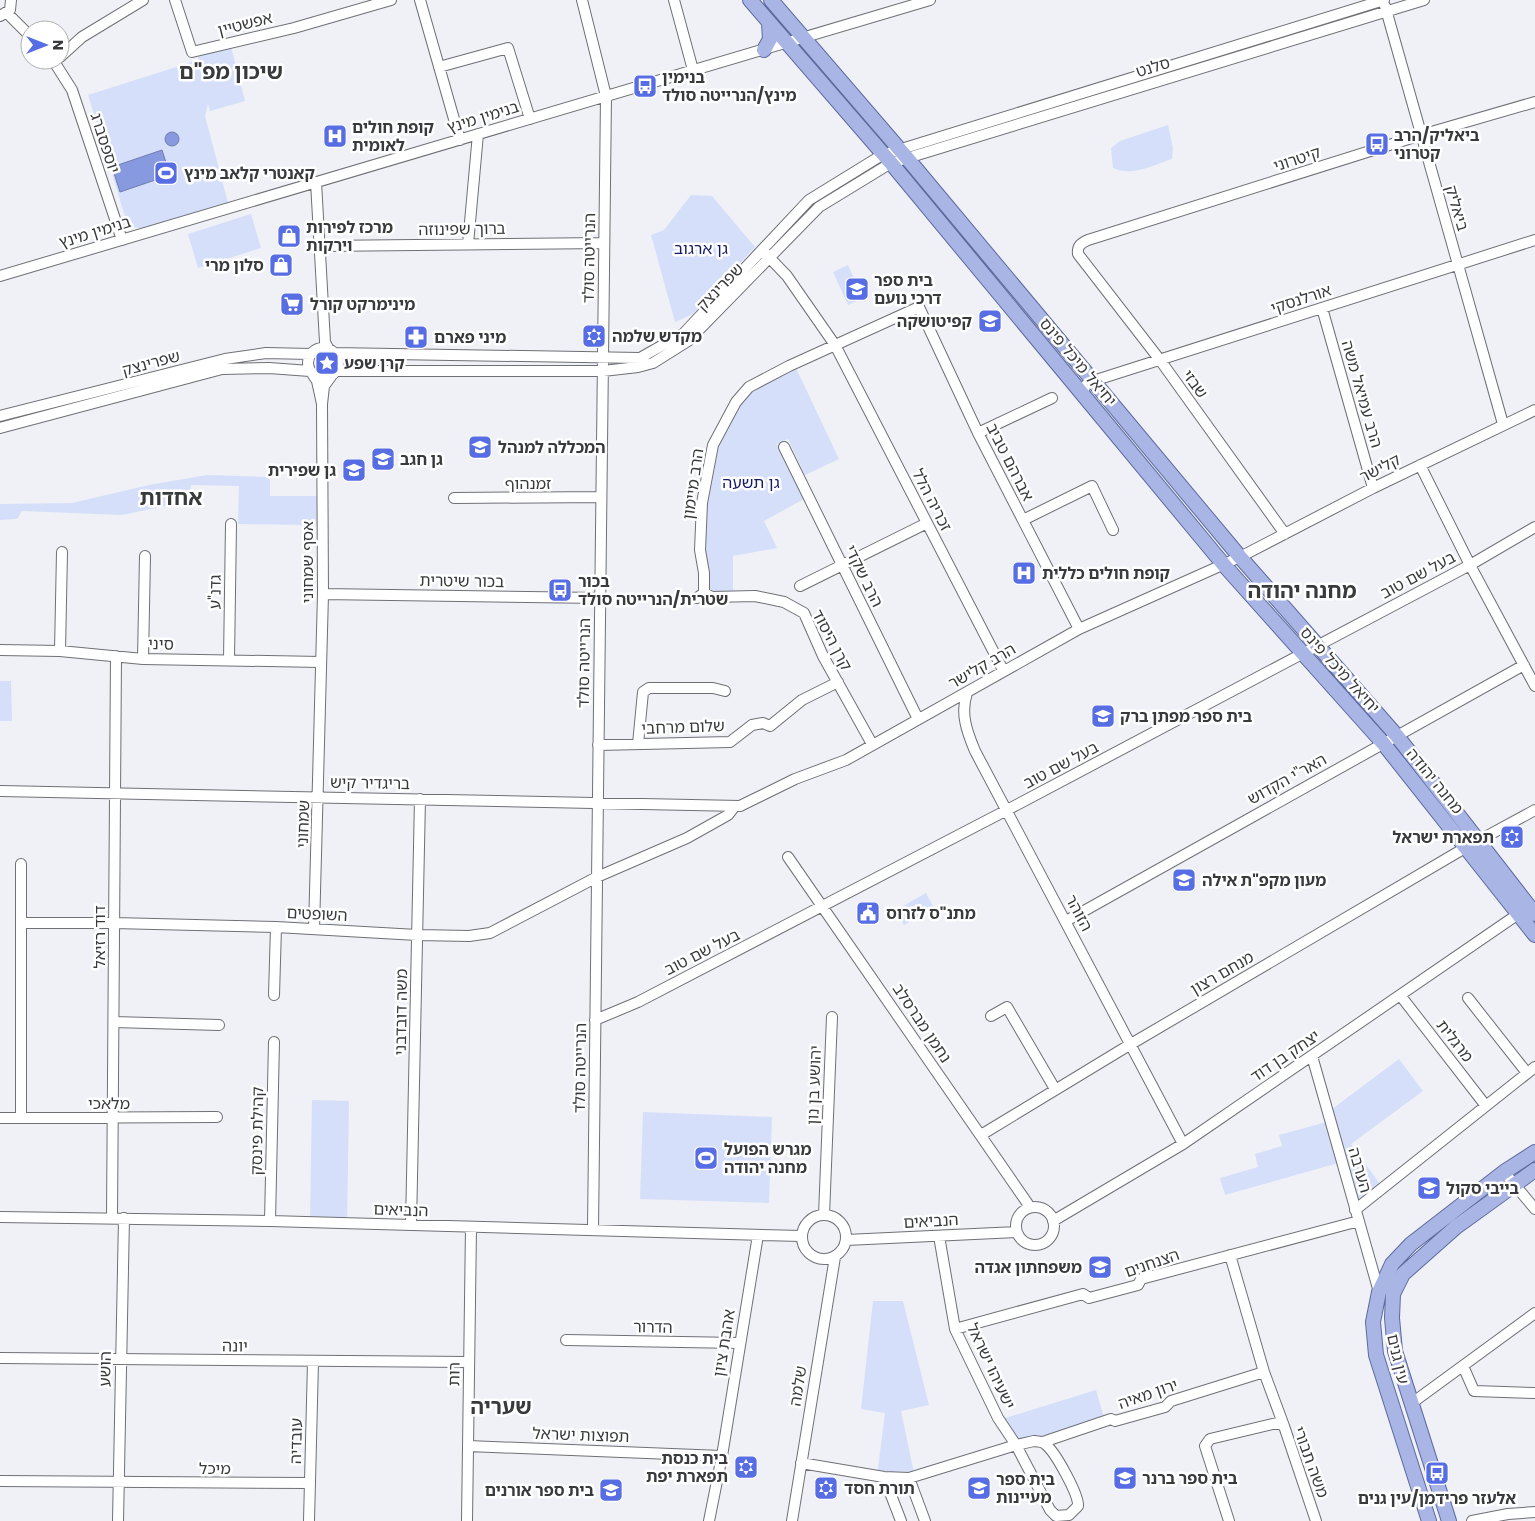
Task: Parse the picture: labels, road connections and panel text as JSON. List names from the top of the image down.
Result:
{
  "streets": {
    "main road": ["יחיאל מיכל פינס", "מחנה יהודה", "עין גנים"],
    "street": [
      "אפשטיין",
      "סלנט",
      "בנימין מינץ",
      "יוספסברג",
      "קיטרוני",
      "ביאליק",
      "ברוך שפינוזה",
      "הנרייטה סולד",
      "שפרינצק",
      "אורלנסקי",
      "שבזי",
      "הרב עמיאל משה",
      "אברהם טביב",
      "קלישר",
      "זמנהוף",
      "הרב מיימון",
      "זכריה הלל",
      "אסף שמחוני",
      "בעל שם טוב",
      "הרב שקדי",
      "בכור שיטרית",
      "גדנ\"ע",
      "קרן היסוד",
      "סיני",
      "הרב קלישר",
      "שלום מרחבי",
      "האר\"י הקדוש",
      "בריגדיר קיש",
      "שמחוני",
      "הזוהר",
      "השופטים",
      "דוד רזיאל",
      "מנחם רצון",
      "משה דובדבני",
      "נחמן מברסלב",
      "מרגלית",
      "יצחק בן דוד",
      "יהושע בן נון",
      "מלאכי",
      "קהילת פינסק",
      "הערבה",
      "הנביאים",
      "הצנחנים",
      "הדרור",
      "אהבת ציון",
      "יונה",
      "ישעיהו ישראל",
      "הושע",
      "רות",
      "שלמה",
      "ירון מאיה",
      "תפוצות ישראל",
      "עובדיה",
      "משה תבורי",
      "מיכל"
    ]
  },
  "crossings": [
    ["סלנט", "ביאליק"],
    ["סלנט", "שפרינצק"],
    ["סלנט", "יחיאל מיכל פינס"],
    ["בנימין מינץ", "יוספסברג"],
    ["בנימין מינץ", "הנרייטה סולד"],
    ["בנימין מינץ", "יחיאל מיכל פינס"],
    ["קיטרוני", "ביאליק"],
    ["קיטרוני", "שבזי"],
    ["ביאליק", "אורלנסקי"],
    ["ביאליק", "קלישר"],
    ["ברוך שפינוזה", "הנרייטה סולד"],
    ["הנרייטה סולד", "שפרינצק"],
    ["הנרייטה סולד", "זמנהוף"],
    ["הנרייטה סולד", "בעל שם טוב"],
    ["הנרייטה סולד", "בכור שיטרית"],
    ["הנרייטה סולד", "שלום מרחבי"],
    ["הנרייטה סולד", "בריגדיר קיש"],
    ["הנרייטה סולד", "השופטים"],
    ["הנרייטה סולד", "הנביאים"],
    ["שפרינצק", "יחיאל מיכל פינס"],
    ["שפרינצק", "זכריה הלל"],
    ["שפרינצק", "אסף שמחוני"],
    ["אורלנסקי", "יחיאל מיכל פינס"],
    ["אורלנסקי", "שבזי"],
    ["אורלנסקי", "הרב עמיאל משה"],
    ["יחיאל מיכל פינס", "קלישר"],
    ["יחיאל מיכל פינס", "בעל שם טוב"],
    ["יחיאל מיכל פינס", "הרב קלישר"],
    ["יחיאל מיכל פינס", "האר\"י הקדוש"],
    ["יחיאל מיכל פינס", "מחנה יהודה"],
    ["שבזי", "קלישר"],
    ["הרב עמיאל משה", "קלישר"],
    ["אברהם טביב", "הרב מיימון"],
    ["אברהם טביב", "הרב קלישר"],
    ["קלישר", "הרב קלישר"],
    ["הרב מיימון", "זכריה הלל"],
    ["הרב מיימון", "קרן היסוד"],
    ["זכריה הלל", "הרב קלישר"],
    ["אסף שמחוני", "בכור שיטרית"],
    ["אסף שמחוני", "סיני"],
    ["אסף שמחוני", "שמחוני"],
    ["בעל שם טוב", "הזוהר"],
    ["בעל שם טוב", "נחמן מברסלב"],
    ["הרב שקדי", "הרב קלישר"],
    ["גדנ\"ע", "סיני"],
    ["קרן היסוד", "הרב קלישר"],
    ["קרן היסוד", "שלום מרחבי"],
    ["סיני", "דוד רזיאל"],
    ["הרב קלישר", "בריגדיר קיש"],
    ["הרב קלישר", "הזוהר"],
    ["הרב קלישר", "השופטים"],
    ["האר\"י הקדוש", "מחנה יהודה"],
    ["האר\"י הקדוש", "הזוהר"],
    ["מחנה יהודה", "מנחם רצון"],
    ["מחנה יהודה", "יצחק בן דוד"],
    ["בריגדיר קיש", "שמחוני"],
    ["בריגדיר קיש", "השופטים"],
    ["בריגדיר קיש", "דוד רזיאל"],
    ["בריגדיר קיש", "משה דובדבני"],
    ["שמחוני", "השופטים"],
    ["הזוהר", "מנחם רצון"],
    ["הזוהר", "יצחק בן דוד"],
    ["השופטים", "דוד רזיאל"],
    ["השופטים", "משה דובדבני"],
    ["דוד רזיאל", "מלאכי"],
    ["דוד רזיאל", "הנביאים"],
    ["מנחם רצון", "נחמן מברסלב"],
    ["משה דובדבני", "הנביאים"],
    ["נחמן מברסלב", "יצחק בן דוד"],
    ["נחמן מברסלב", "הנביאים"],
    ["מרגלית", "יצחק בן דוד"],
    ["יצחק בן דוד", "הערבה"],
    ["יצחק בן דוד", "הנביאים"],
    ["יהושע בן נון", "הנביאים"],
    ["יהושע בן נון", "שלמה"],
    ["קהילת פינסק", "הנביאים"],
    ["הערבה", "הצנחנים"],
    ["הערבה", "עין גנים"],
    ["הנביאים", "אהבת ציון"],
    ["הנביאים", "ישעיהו ישראל"],
    ["הנביאים", "הושע"],
    ["הנביאים", "רות"],
    ["הנביאים", "שלמה"],
    ["הצנחנים", "ישעיהו ישראל"],
    ["הדרור", "אהבת ציון"],
    ["אהבת ציון", "תפוצות ישראל"],
    ["יונה", "הושע"],
    ["יונה", "רות"],
    ["יונה", "עובדיה"],
    ["ישעיהו ישראל", "ירון מאיה"],
    ["הושע", "מיכל"],
    ["רות", "תפוצות ישראל"],
    ["שלמה", "ירון מאיה"],
    ["עובדיה", "מיכל"]
  ],
  "districts": [
    "שיכון מפ\"ם",
    "אחדות",
    "מחנה יהודה",
    "שעריה"
  ],
  "parks": ["גן ארגוב", "גן תשעה"],
  "places": {
    "bus stop": [
      "בנימין מינץ/הנרייטה סולד",
      "ביאליק/הרב קטרוני",
      "בכור שטרית/הנרייטה סולד",
      "אלעזר פרידמן/עין גנים"
    ],
    "hospital": ["קופת חולים לאומית", "קופת חולים כללית"],
    "sports": ["קאנטרי קלאב מינץ", "מגרש הפועל מחנה יהודה"],
    "shop": ["מרכז לפירות וירקות", "סלון מרי"],
    "school or university": [
      "בית ספר דרכי נועם",
      "קפיטושקה",
      "המכללה למנהל",
      "גן חגב",
      "גן שפירית",
      "בית ספר מפתן ברק",
      "מעון מקפ\"ת אילה",
      "בייבי סקול",
      "משפחתון אגדה",
      "בית ספר ברנר",
      "בית ספר מעיינות",
      "בית ספר אורנים"
    ],
    "supermarket": ["מינימרקט קורל"],
    "synagogue": [
      "מקדש שלמה",
      "תפארת ישראל",
      "בית כנסת תפארת יפת",
      "תורת חסד"
    ],
    "pharmacy": ["מיני פארם"],
    "place": ["קרן שפע"],
    "public building": ["מתנ\"ס לזרוס"]
  },
  "north": "right"
}
